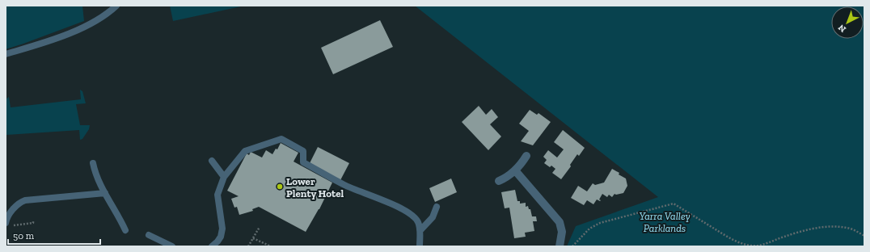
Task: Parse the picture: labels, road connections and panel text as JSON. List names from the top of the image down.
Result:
{
  "parks": ["Yarra Valley Parklands"],
  "places": ["Lower Plenty Hotel"],
  "scale_bar": "50 m",
  "north": "bottom left"
}
